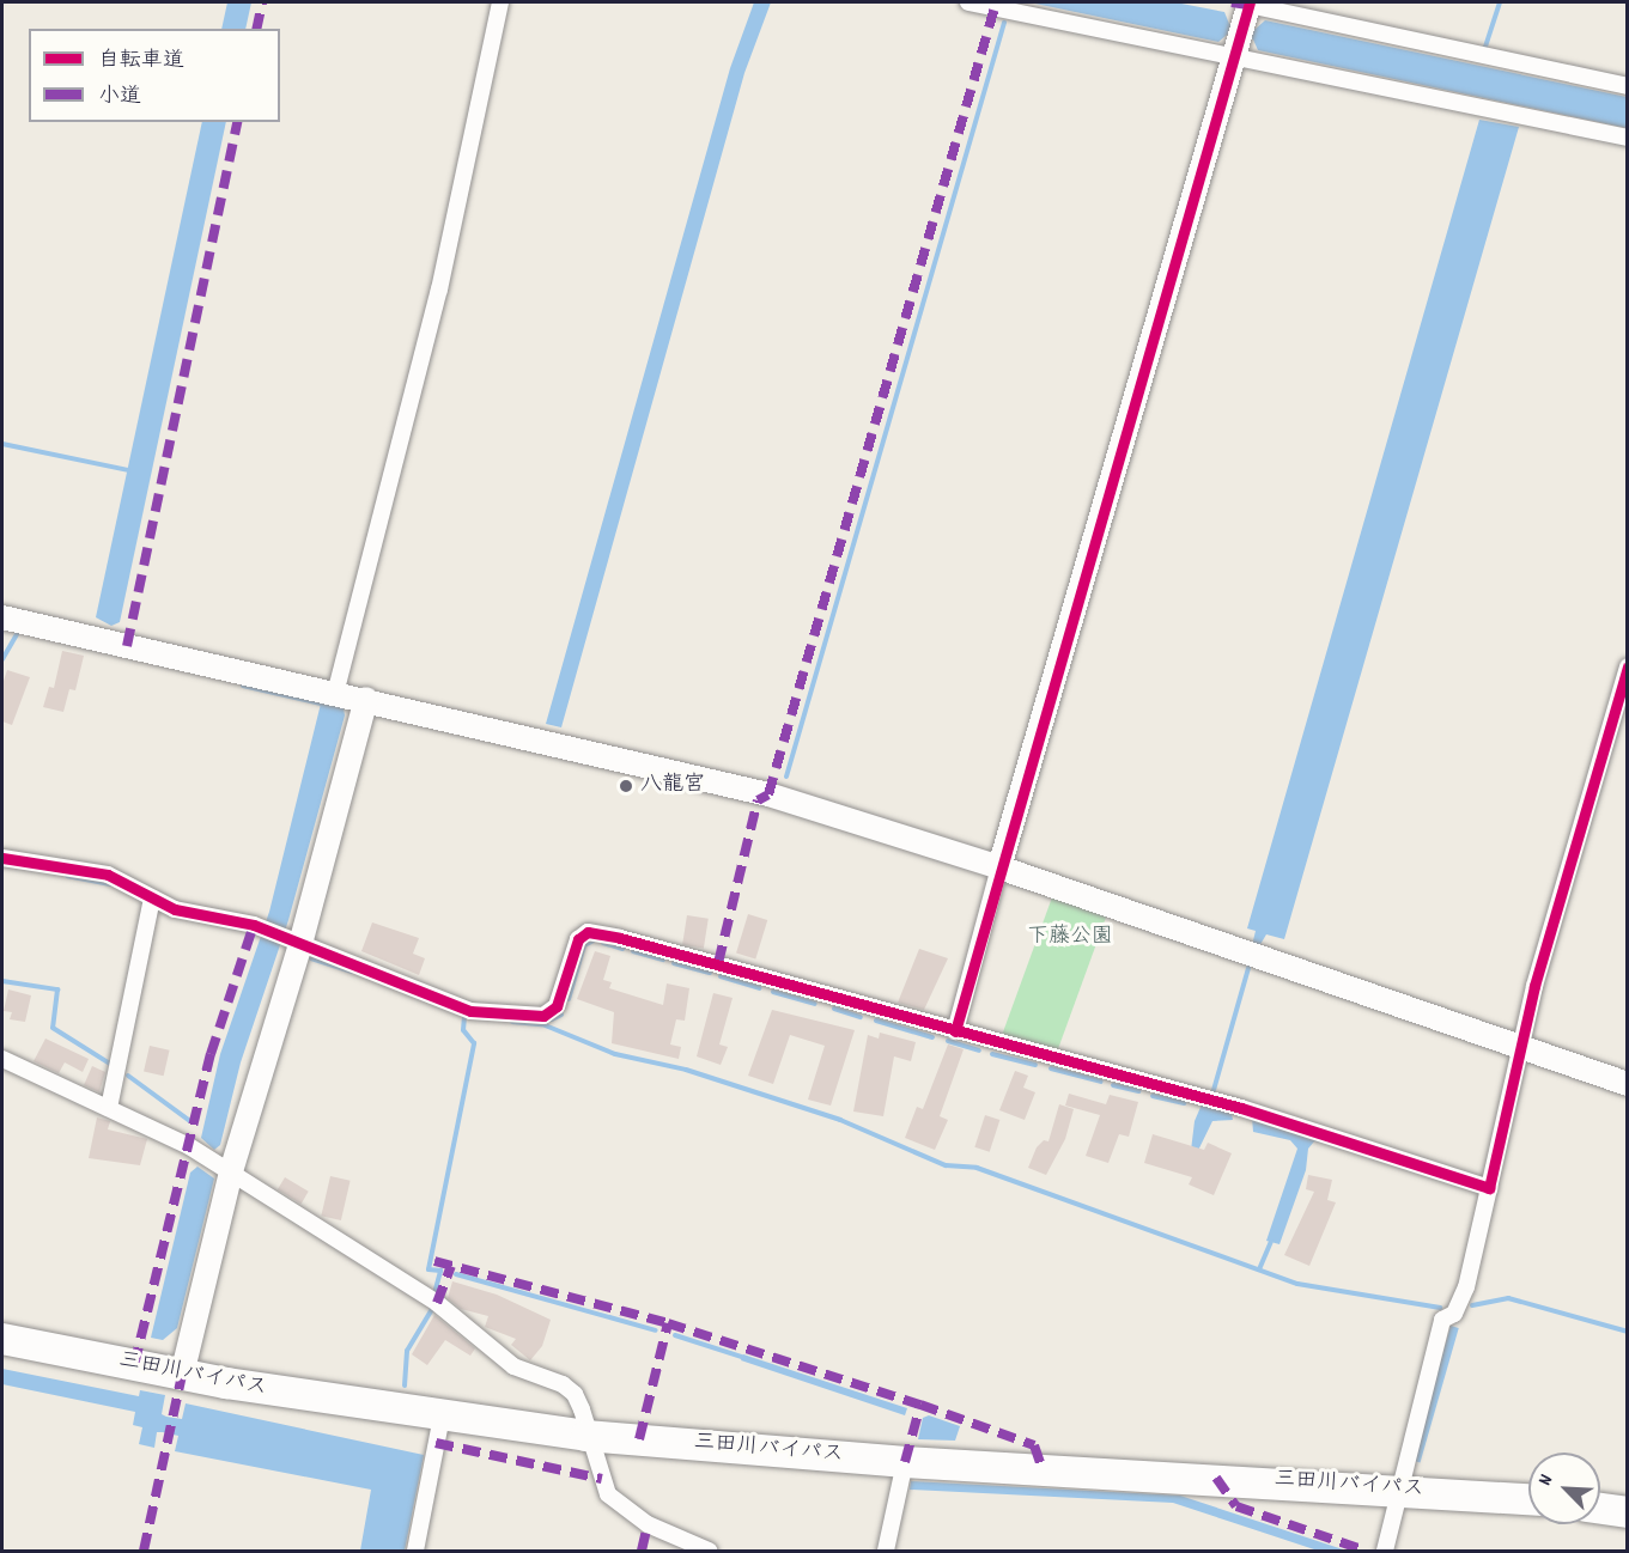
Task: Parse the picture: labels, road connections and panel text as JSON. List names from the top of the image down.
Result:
{
  "streets": {
    "highway": ["三田川バイパス"]
  },
  "parks": ["下藤公園"],
  "places": ["八龍宮"],
  "legend": ["自転車道", "小道"],
  "north": "top left"
}
